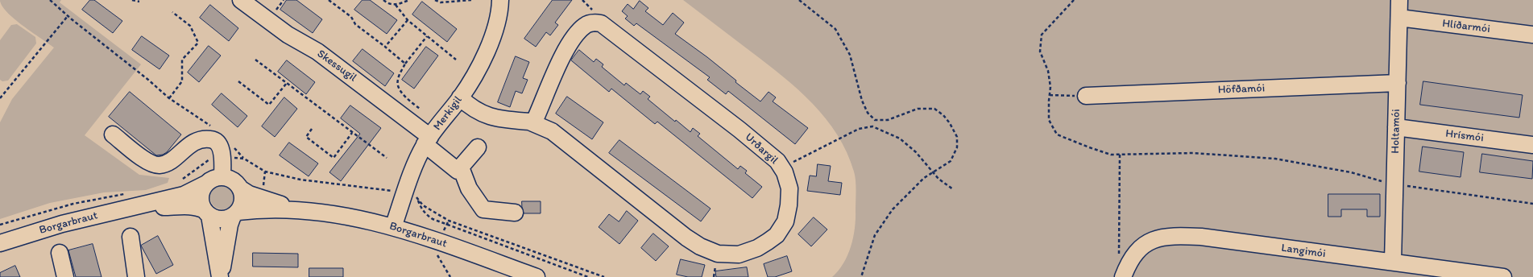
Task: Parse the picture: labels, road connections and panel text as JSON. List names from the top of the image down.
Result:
{
  "streets": {
    "street": [
      "Hlíðarmói",
      "Skessugil",
      "Höfðamói",
      "Merkigil",
      "Holtamói",
      "Hrísmói",
      "Urðargil",
      "Borgarbraut",
      "Langimói"
    ]
  },
  "crossings": [
    ["Hlíðarmói", "Holtamói"],
    ["Skessugil", "Merkigil"],
    ["Höfðamói", "Holtamói"],
    ["Merkigil", "Urðargil"],
    ["Merkigil", "Borgarbraut"],
    ["Holtamói", "Hrísmói"],
    ["Holtamói", "Langimói"]
  ]
}
